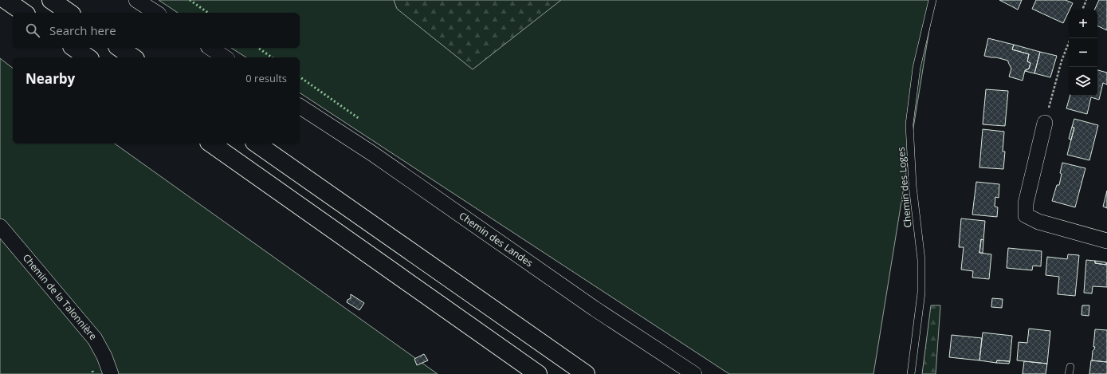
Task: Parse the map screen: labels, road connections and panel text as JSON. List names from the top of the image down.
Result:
{
  "streets": {
    "street": ["Chemin des Landes", "Chemin de la Talonnière"],
    "lane": ["Chemin des Loges"]
  },
  "page": {
    "map_buttons": ["+", "−"],
    "search": "Search here",
    "heading": ["Nearby", "0 results"]
  }
}
